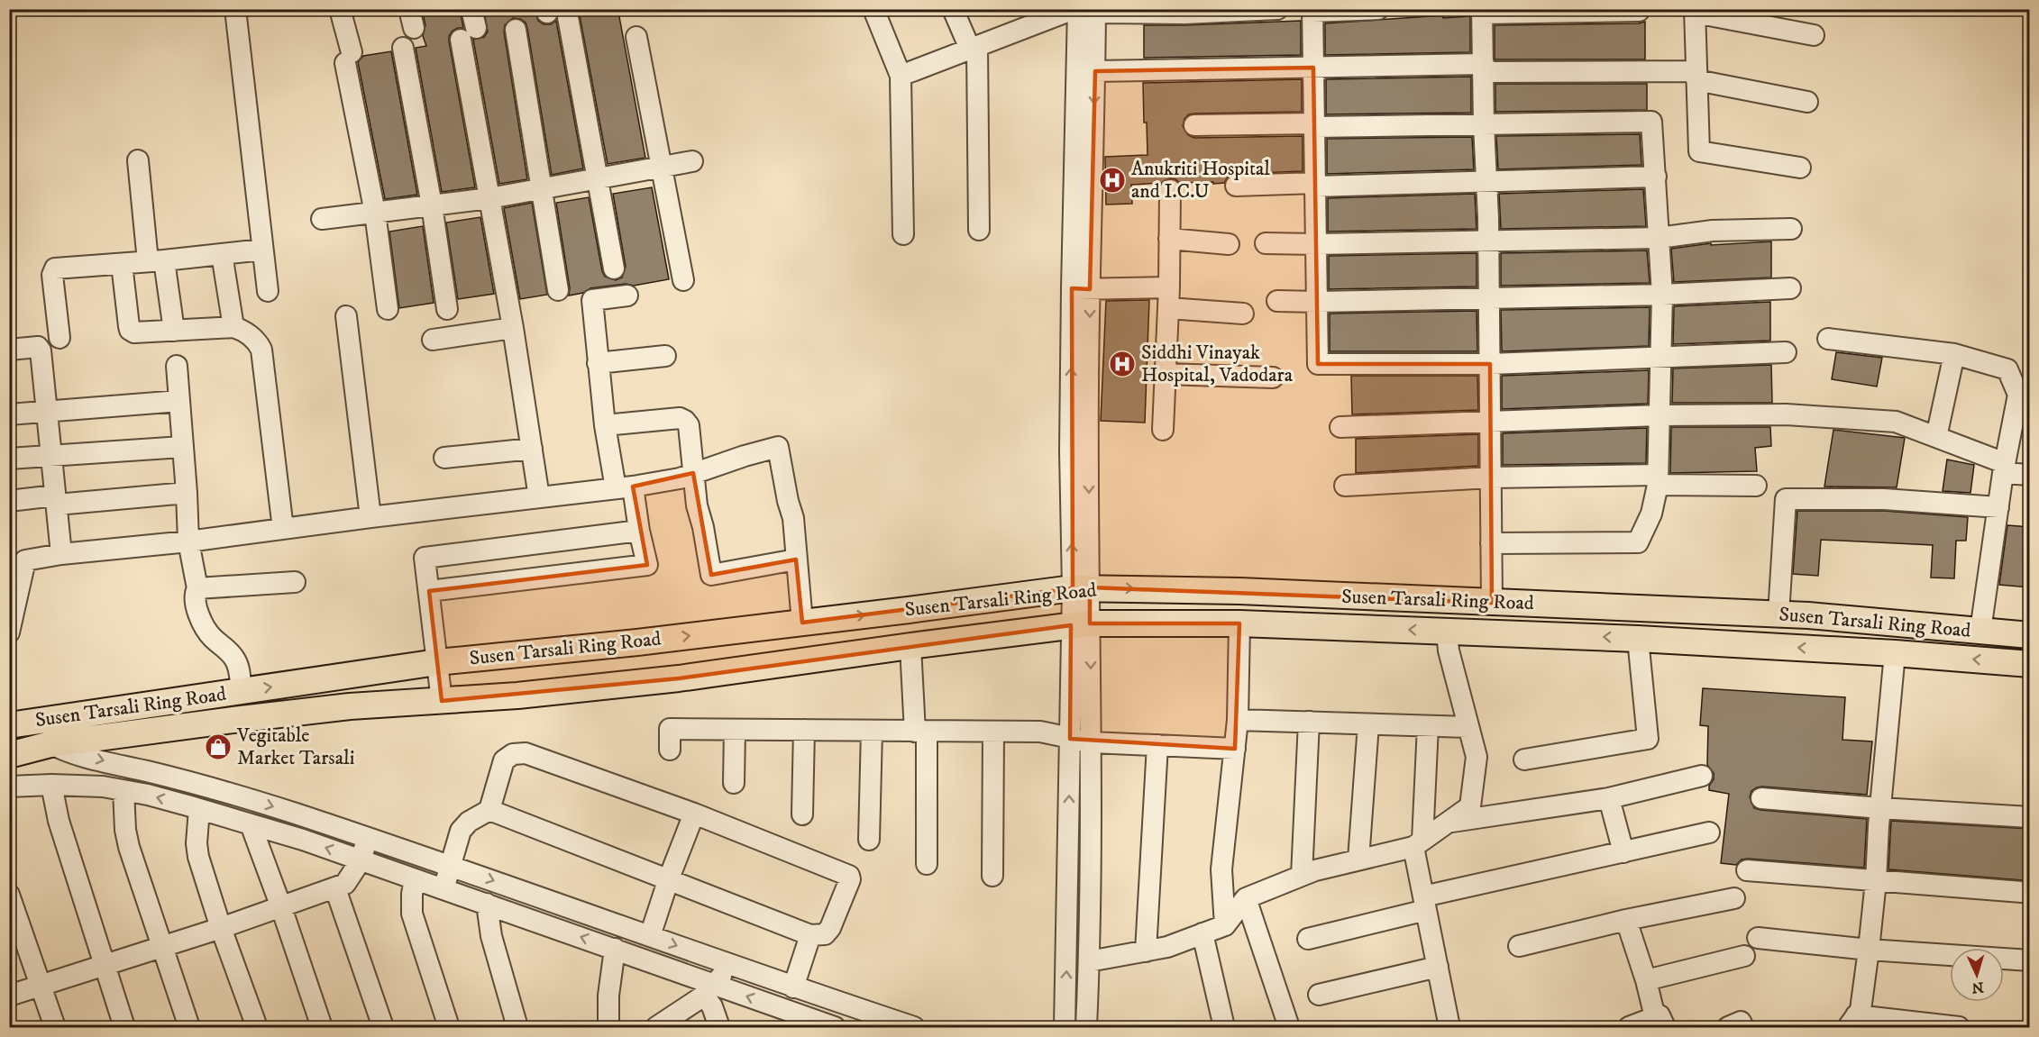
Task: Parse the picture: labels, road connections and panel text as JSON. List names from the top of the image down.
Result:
{
  "streets": {
    "main road": ["Susen Tarsali Ring Road"]
  },
  "places": {
    "hospital": ["Anukriti Hospital and I.C.U", "Siddhi Vinayak Hospital, Vadodara"],
    "shop": ["Vegitable Market Tarsali"]
  },
  "north": "bottom"
}
